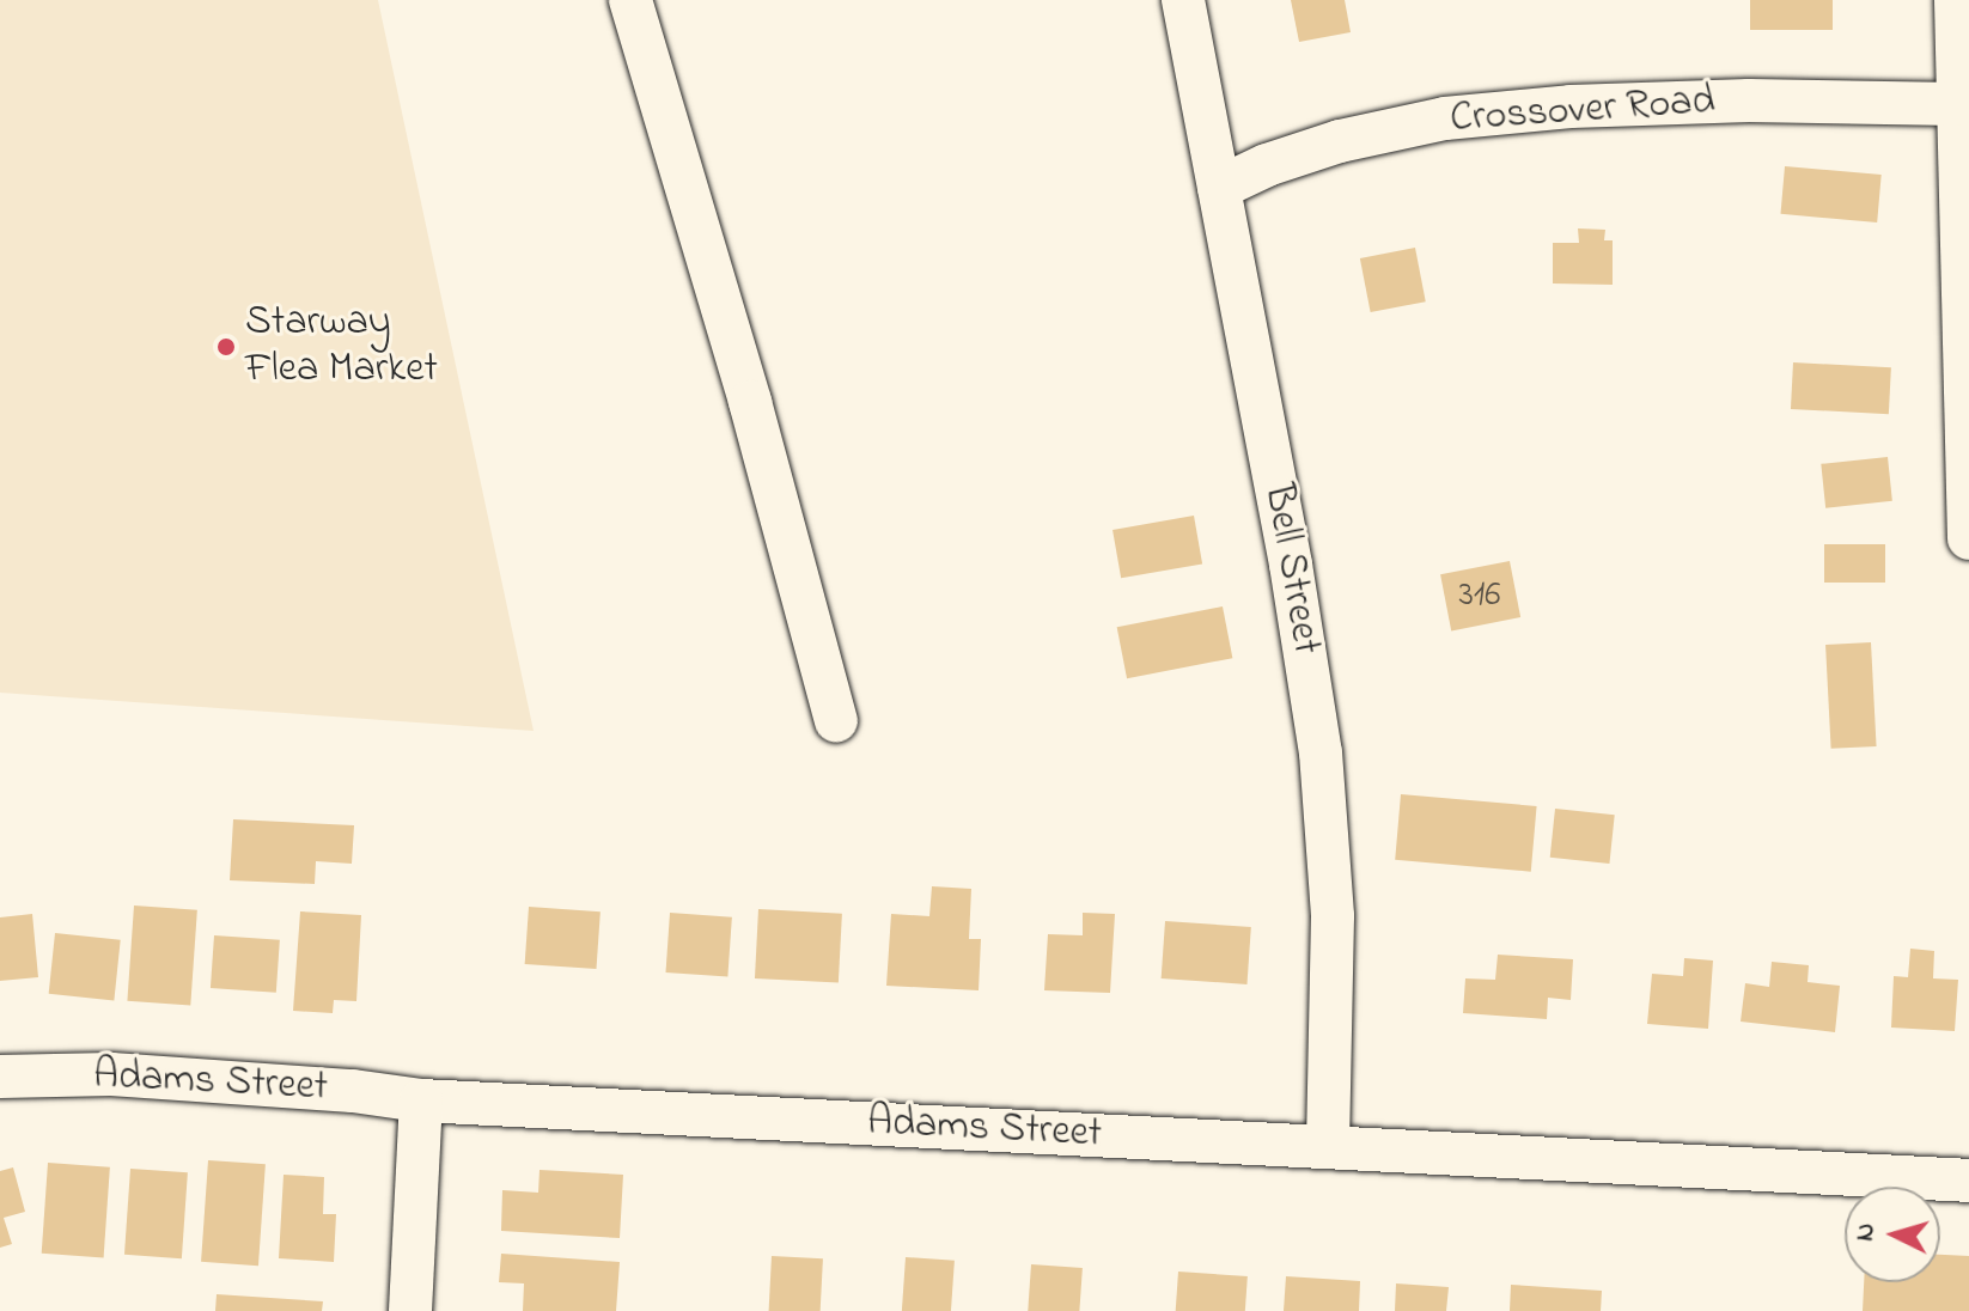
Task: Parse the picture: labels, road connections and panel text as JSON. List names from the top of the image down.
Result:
{
  "streets": {
    "street": ["Crossover Road", "Bell Street", "Adams Street"]
  },
  "crossings": [
    ["Crossover Road", "Bell Street"],
    ["Bell Street", "Adams Street"]
  ],
  "places": ["Starway Flea Market"],
  "house_numbers": ["316"],
  "north": "left"
}
